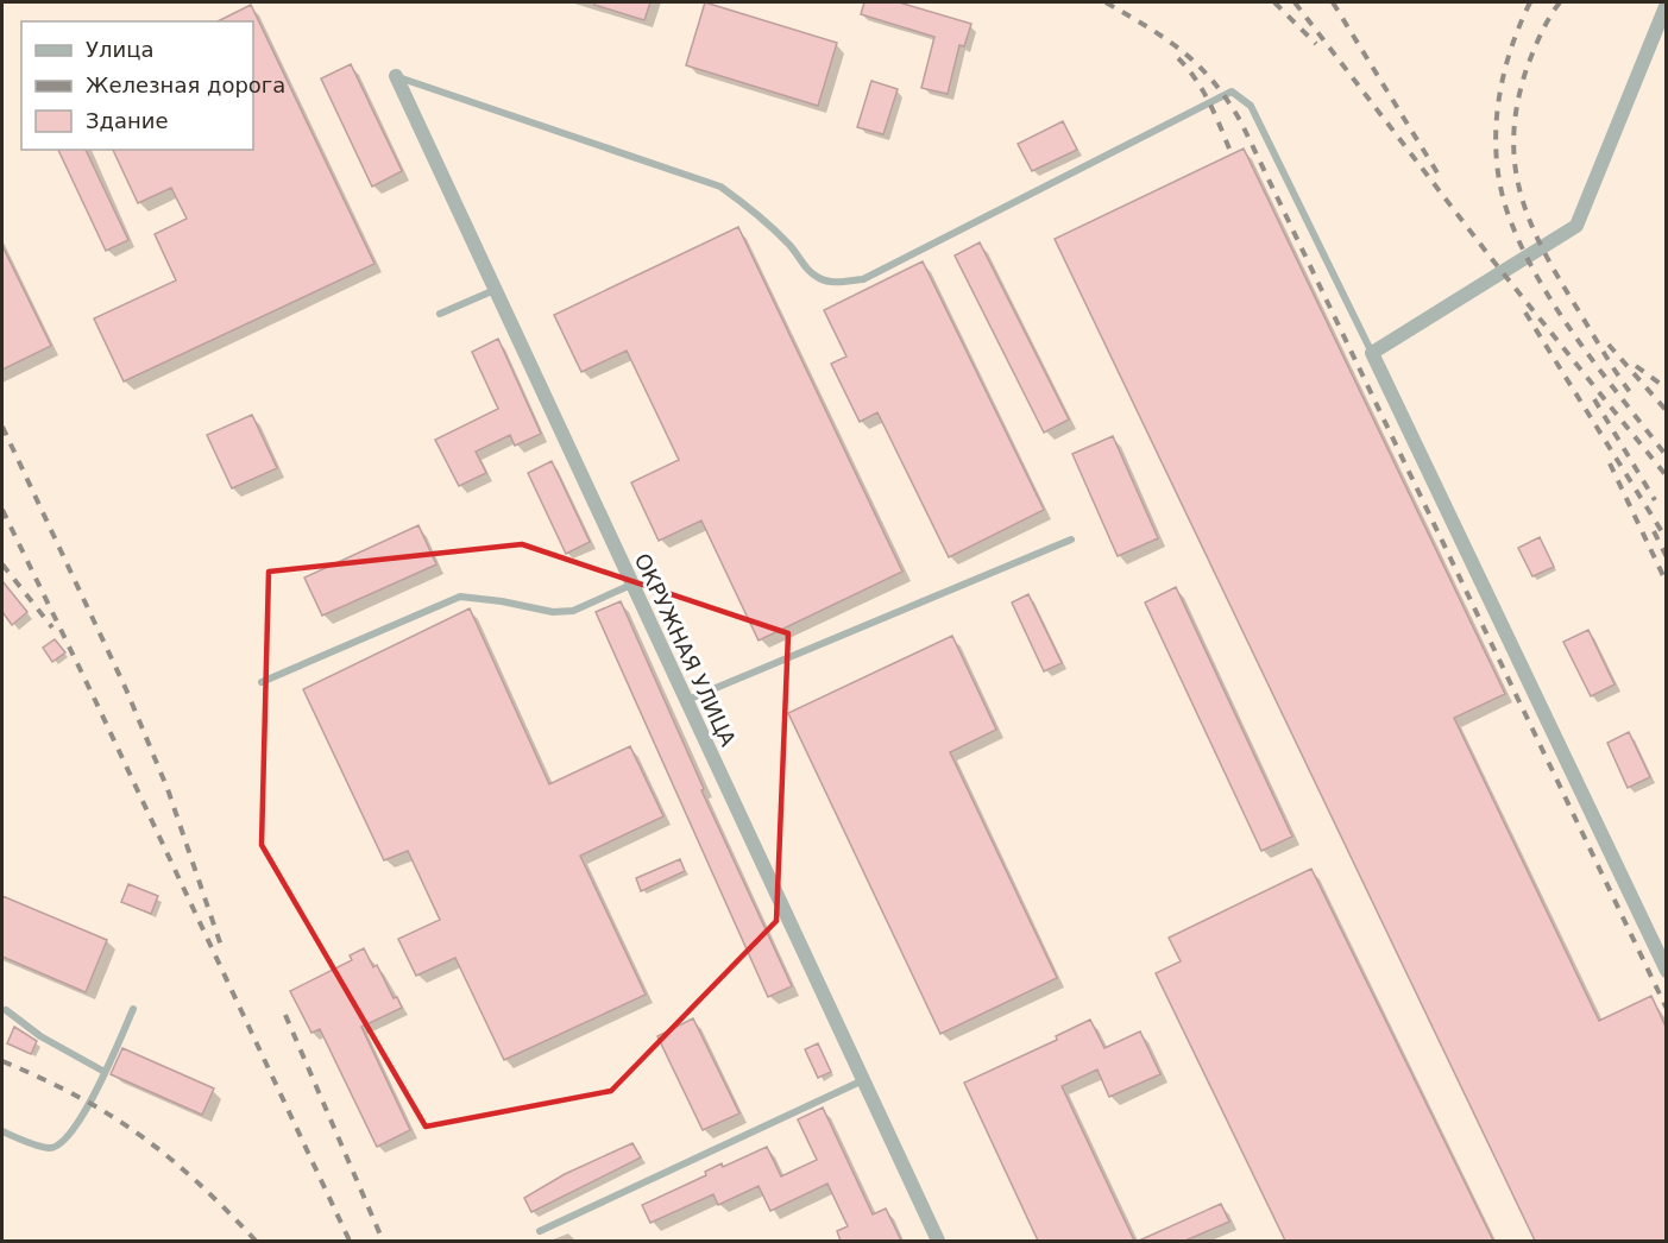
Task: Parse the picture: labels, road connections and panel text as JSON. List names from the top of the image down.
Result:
{
  "streets": {
    "street": ["ОКРУЖНАЯ УЛИЦА"]
  },
  "legend": ["Улица", "Железная дорога", "Здание"]
}
